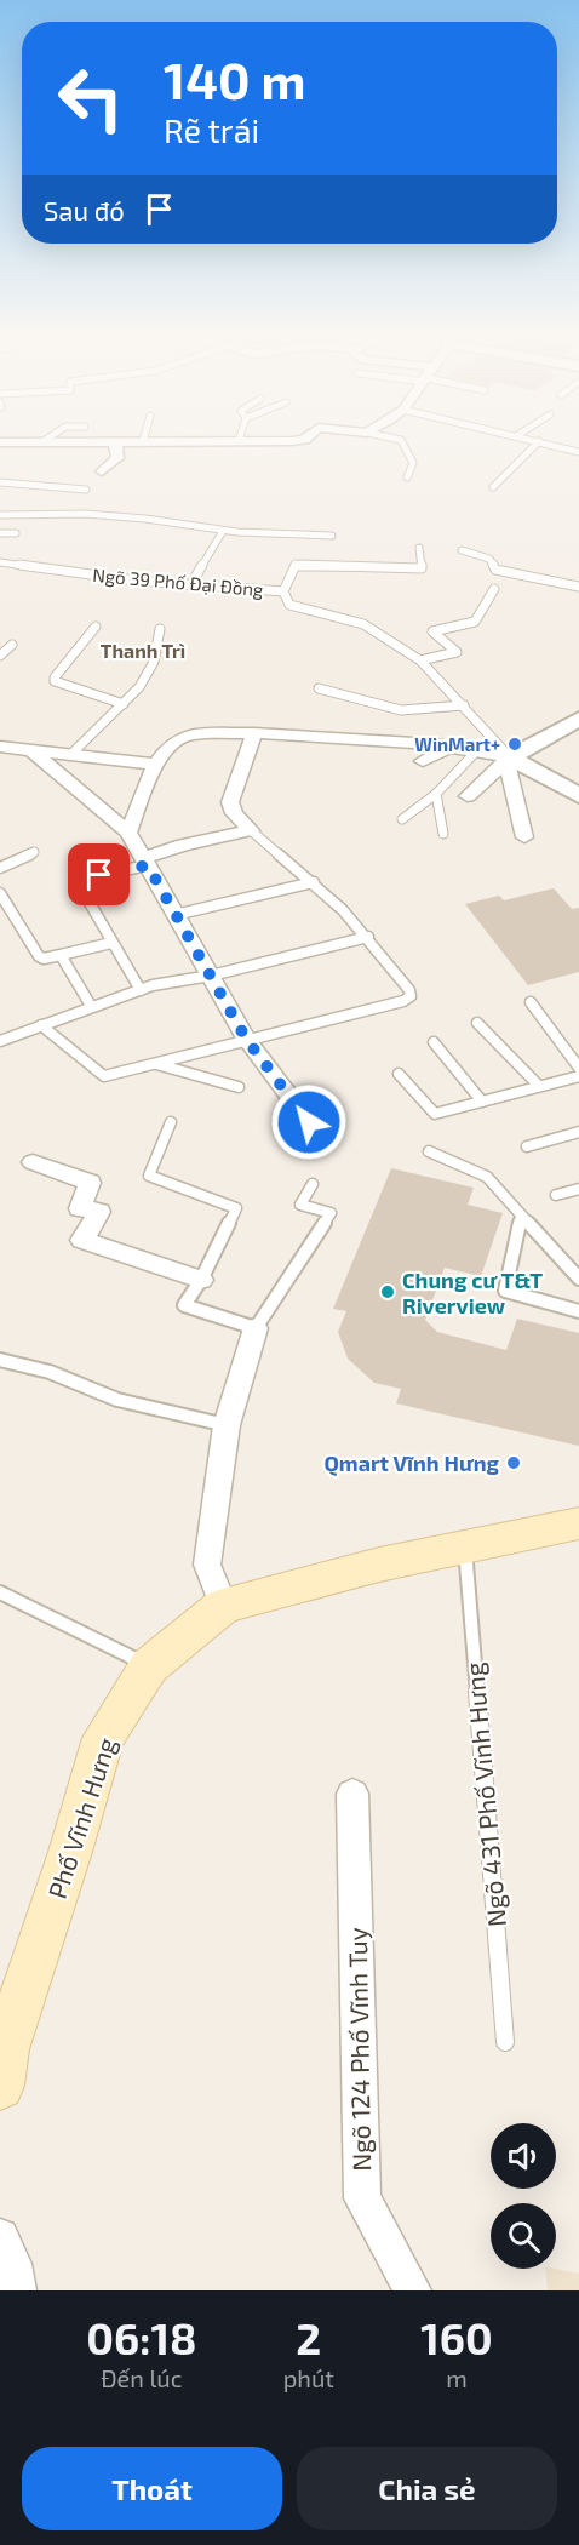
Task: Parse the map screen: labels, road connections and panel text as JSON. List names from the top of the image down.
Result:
{
  "streets": {
    "main road": ["Phố Vĩnh Hưng"],
    "street": ["Ngõ 124 Phố Vĩnh Tuy"],
    "lane": ["Ngõ 39 Phố Đại Đồng", "Ngõ 431 Phố Vĩnh Hưng"]
  },
  "crossings": [
    ["Ngõ 431 Phố Vĩnh Hưng", "Phố Vĩnh Hưng"]
  ],
  "districts": ["Thanh Trì"],
  "places": ["WinMart+", "Chung cư T&T Riverview", "Qmart Vĩnh Hưng"],
  "page": {
    "turn": ["140 m", "Rẽ trái"],
    "then": "Sau đó",
    "eta": [
      "06:18",
      "Đến lúc",
      "2",
      "phút",
      "160",
      "m"
    ],
    "buttons": ["Thoát", "Chia sẻ"]
  }
}
